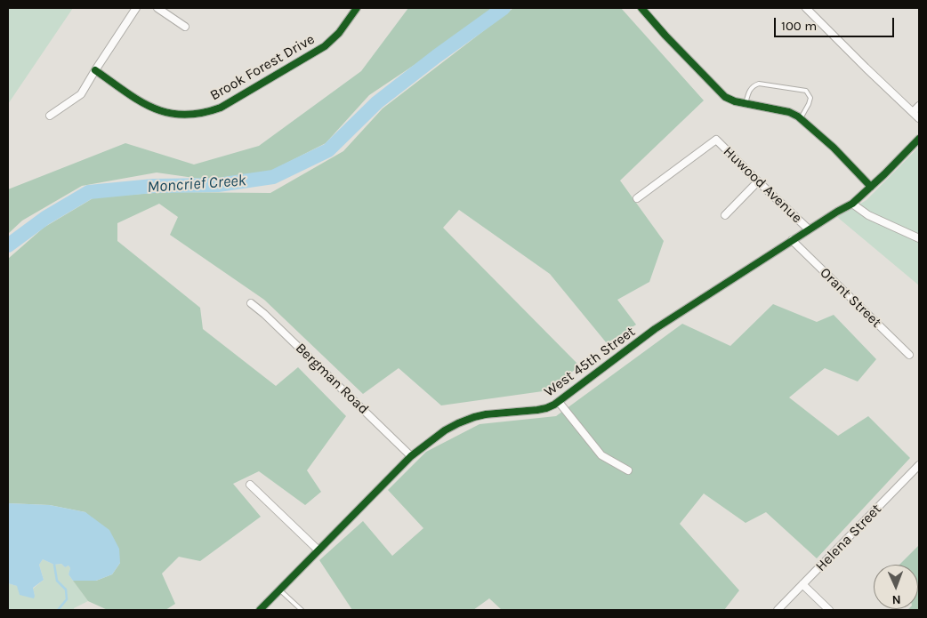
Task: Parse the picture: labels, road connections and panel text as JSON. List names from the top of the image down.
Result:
{
  "streets": {
    "street": [
      "Brook Forest Drive",
      "Huwood Avenue",
      "Orant Street",
      "West 45th Street",
      "Bergman Road",
      "Helena Street"
    ]
  },
  "crossings": [
    ["Huwood Avenue", "West 45th Street"],
    ["Orant Street", "West 45th Street"],
    ["West 45th Street", "Bergman Road"]
  ],
  "water": ["Moncrief Creek"],
  "scale_bar": "100 m",
  "north": "bottom"
}
